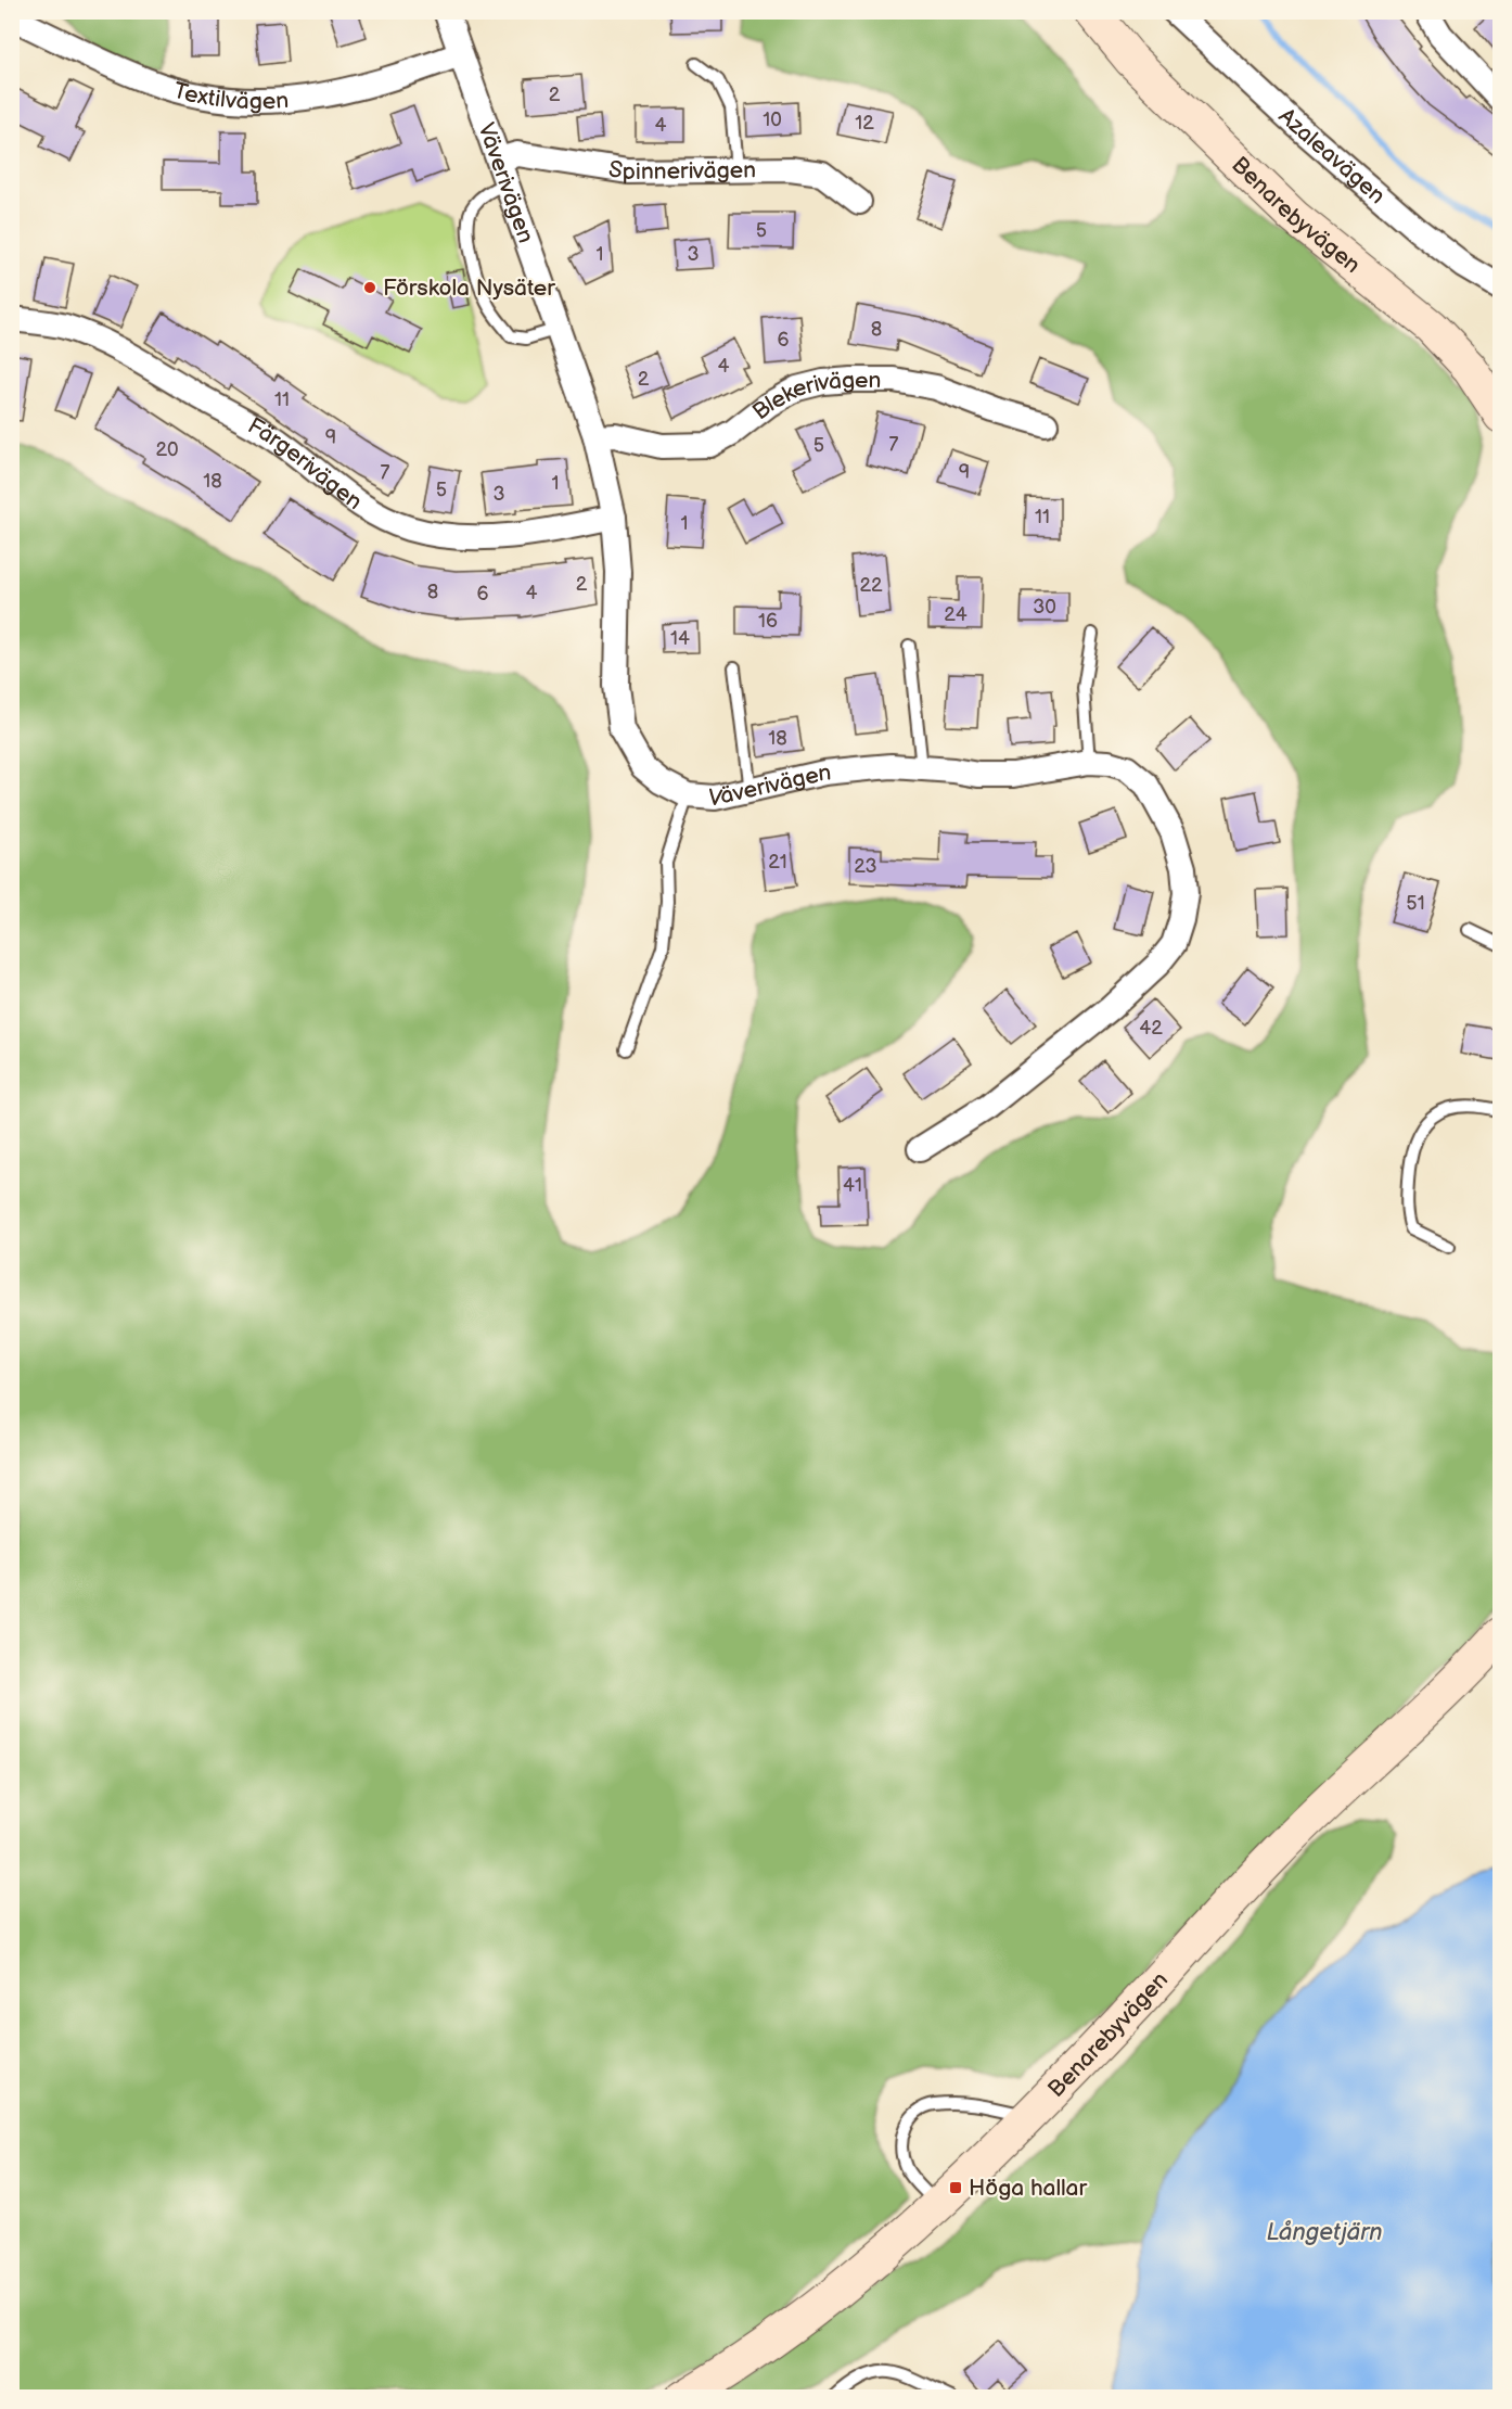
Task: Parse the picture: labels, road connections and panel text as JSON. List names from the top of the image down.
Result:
{
  "streets": {
    "street": [
      "Textilvägen",
      "Azaleavägen",
      "Spinnerivägen",
      "Väverivägen",
      "Benarebyvägen",
      "Blekerivägen",
      "Färgerivägen"
    ]
  },
  "crossings": [
    ["Textilvägen", "Väverivägen"],
    ["Spinnerivägen", "Väverivägen"],
    ["Väverivägen", "Blekerivägen"],
    ["Väverivägen", "Färgerivägen"]
  ],
  "water": ["Långetjärn"],
  "places": {
    "other": ["Förskola Nysäter"],
    "transit": ["Höga hallar"]
  },
  "house_numbers": [
    "2",
    "10",
    "12",
    "4",
    "5",
    "1",
    "3",
    "8",
    "6",
    "4",
    "2",
    "11",
    "9",
    "7",
    "5",
    "20",
    "7",
    "9",
    "18",
    "1",
    "5",
    "3",
    "11",
    "1",
    "2",
    "22",
    "8",
    "4",
    "6",
    "30",
    "24",
    "16",
    "14",
    "18",
    "21",
    "23",
    "51",
    "42",
    "41"
  ]
}
